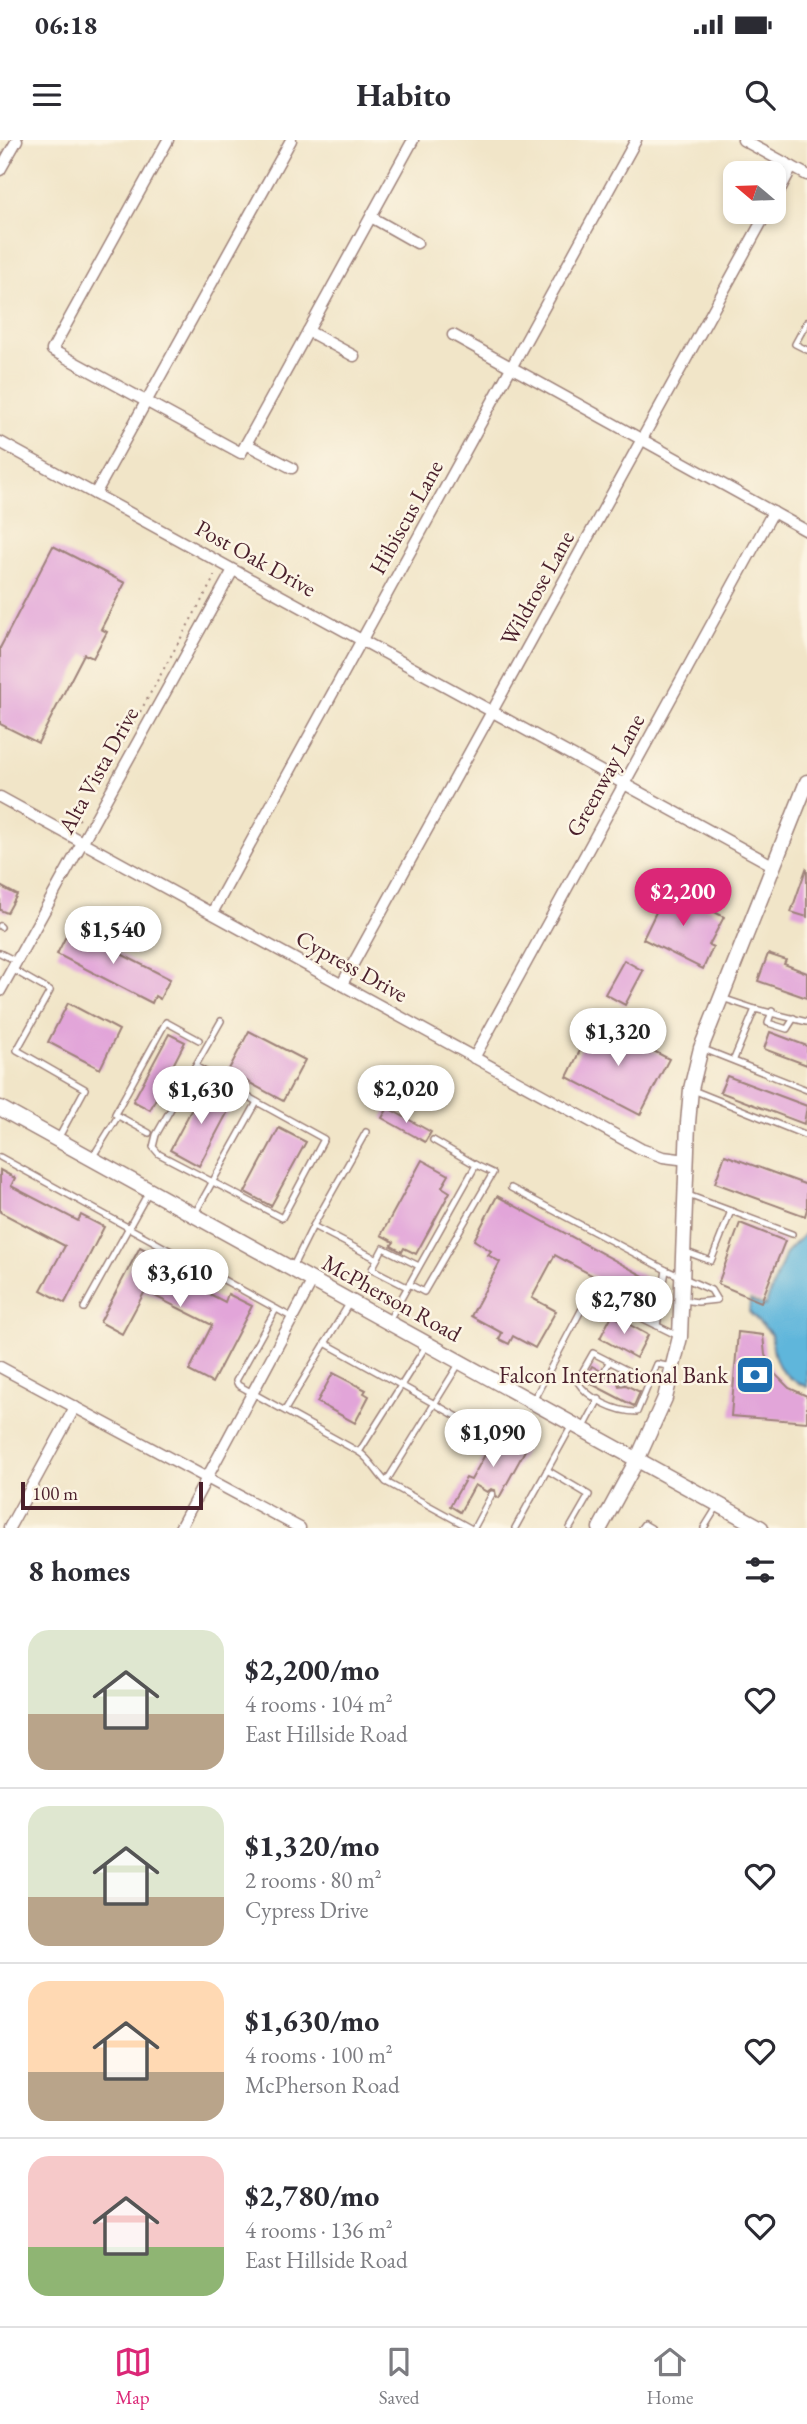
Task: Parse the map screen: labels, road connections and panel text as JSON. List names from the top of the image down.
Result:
{
  "streets": {
    "main road": ["McPherson Road"],
    "street": [
      "Hibiscus Lane",
      "Post Oak Drive",
      "Wildrose Lane",
      "Alta Vista Drive",
      "Greenway Lane",
      "Cypress Drive"
    ]
  },
  "crossings": [
    ["Hibiscus Lane", "Post Oak Drive"],
    ["Hibiscus Lane", "Cypress Drive"],
    ["Post Oak Drive", "Wildrose Lane"],
    ["Post Oak Drive", "Alta Vista Drive"],
    ["Post Oak Drive", "Greenway Lane"],
    ["Wildrose Lane", "Cypress Drive"],
    ["Alta Vista Drive", "Cypress Drive"],
    ["Greenway Lane", "Cypress Drive"]
  ],
  "places": {
    "bank": ["Falcon International Bank"]
  },
  "scale_bar": "100 m",
  "north": "left",
  "page": {
    "status": "06:18",
    "header": "Habito",
    "price": [
      "$2,200",
      "$1,540",
      "$1,320",
      "$2,020",
      "$1,630",
      "$3,610",
      "$2,780",
      "$1,090"
    ],
    "scale": "100 m",
    "heading": "8 homes",
    "list": [
      {
        "name": "$2,200/mo",
        "note": "4 rooms · 104 m² · East Hillside Road"
      },
      {
        "name": "$1,320/mo",
        "note": "2 rooms · 80 m² · Cypress Drive"
      },
      {
        "name": "$1,630/mo",
        "note": "4 rooms · 100 m² · McPherson Road"
      },
      {
        "name": "$2,780/mo",
        "note": "4 rooms · 136 m² · East Hillside Road"
      }
    ],
    "tabs": ["Map", "Saved", "Home"]
  }
}
